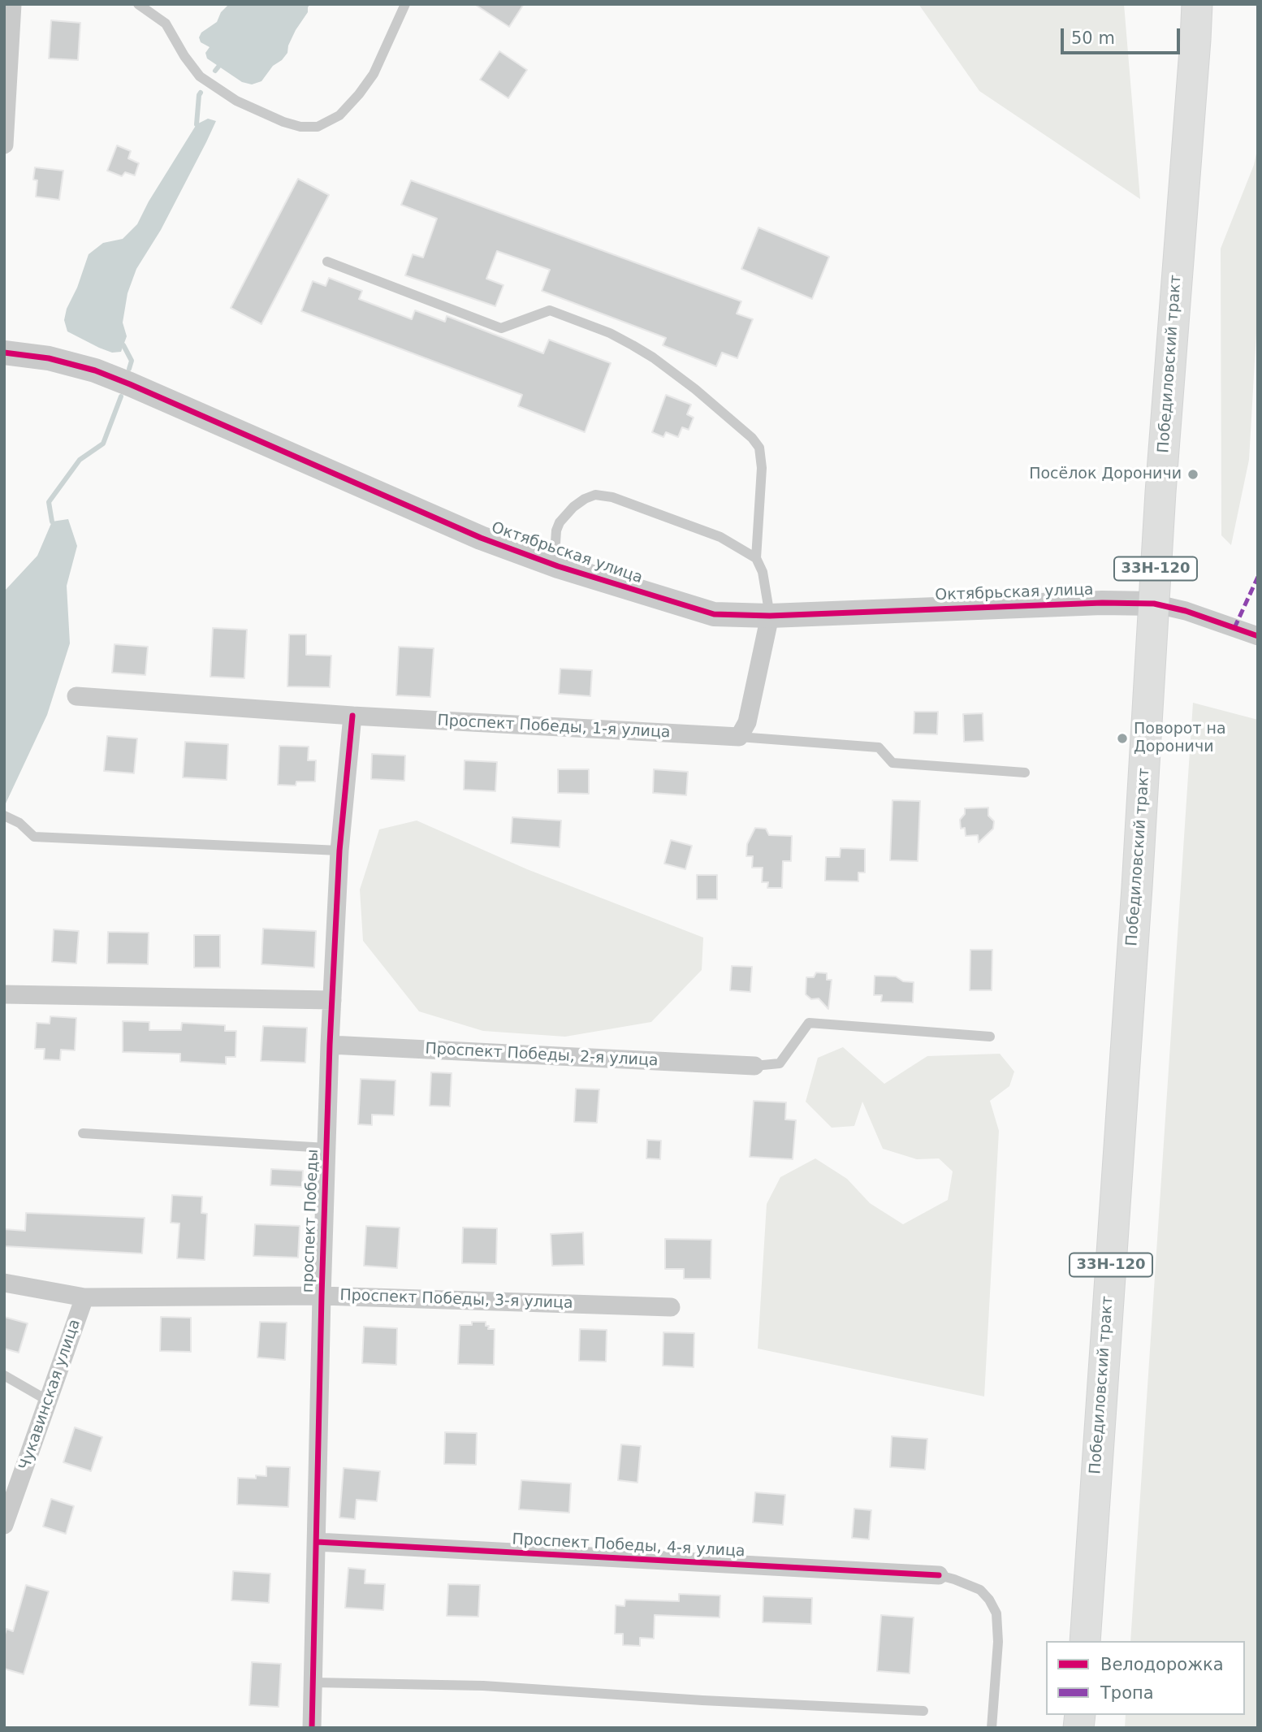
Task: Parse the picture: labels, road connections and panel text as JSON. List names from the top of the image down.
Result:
{
  "streets": {
    "main road": ["Победиловский тракт", "33Н-120"],
    "street": [
      "Октябрьская улица",
      "Проспект Победы, 1-я улица",
      "Проспект Победы, 2-я улица",
      "проспект Победы",
      "Проспект Победы, 3-я улица",
      "Чукавинская улица",
      "Проспект Победы, 4-я улица"
    ]
  },
  "crossings": [
    ["Победиловский тракт", "Октябрьская улица"],
    ["Проспект Победы, 1-я улица", "проспект Победы"],
    ["Проспект Победы, 2-я улица", "проспект Победы"],
    ["проспект Победы", "Проспект Победы, 3-я улица"],
    ["проспект Победы", "Проспект Победы, 4-я улица"],
    ["Проспект Победы, 3-я улица", "Чукавинская улица"]
  ],
  "places": ["Посёлок Дороничи", "Поворот на Дороничи"],
  "legend": ["Велодорожка", "Тропа"],
  "scale_bar": "50 m"
}
